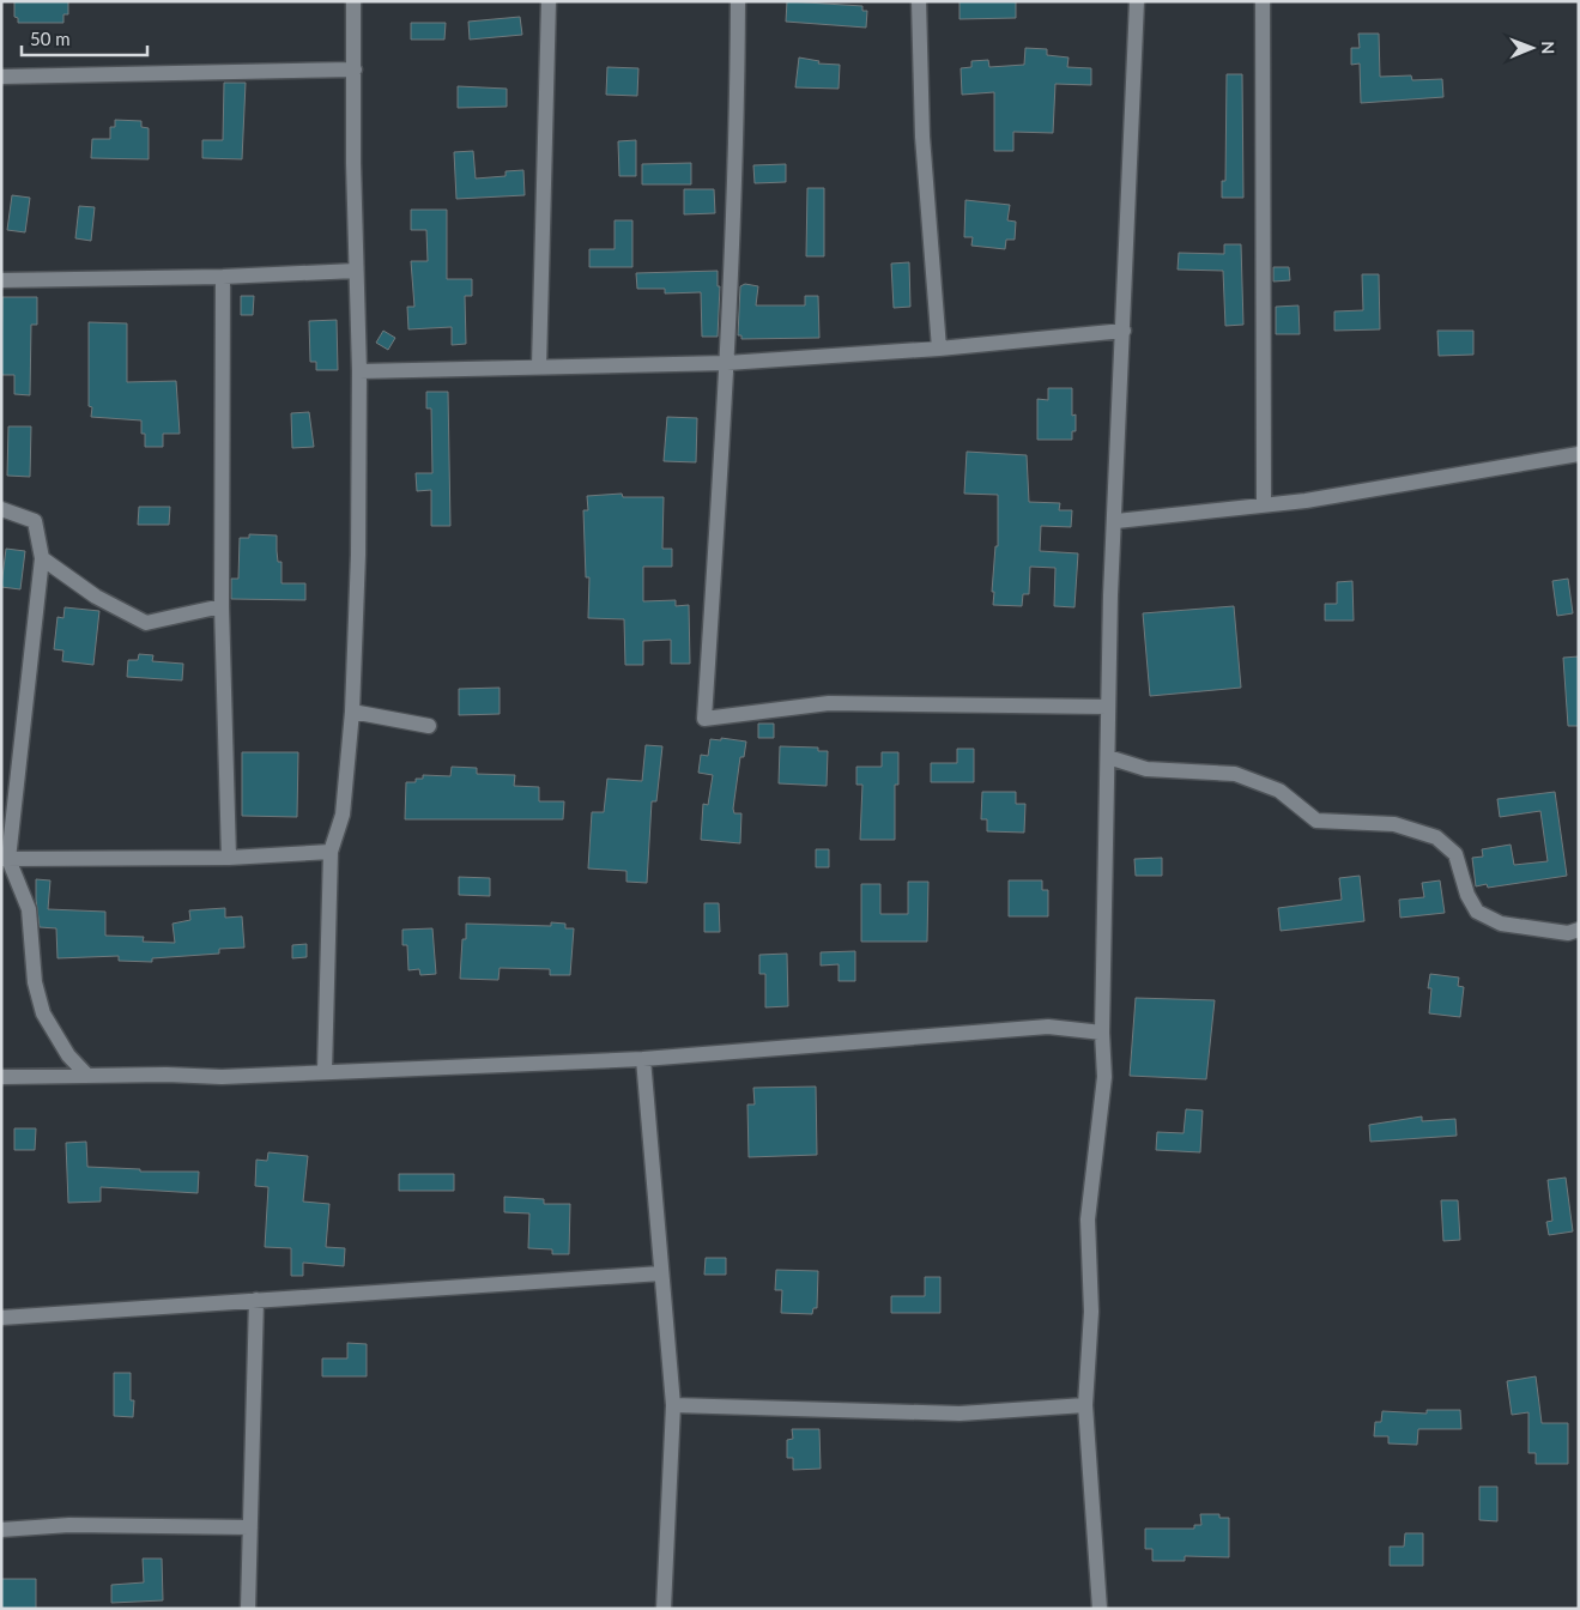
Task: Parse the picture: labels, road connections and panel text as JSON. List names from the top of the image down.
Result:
{
  "scale_bar": "50 m",
  "north": "right"
}
